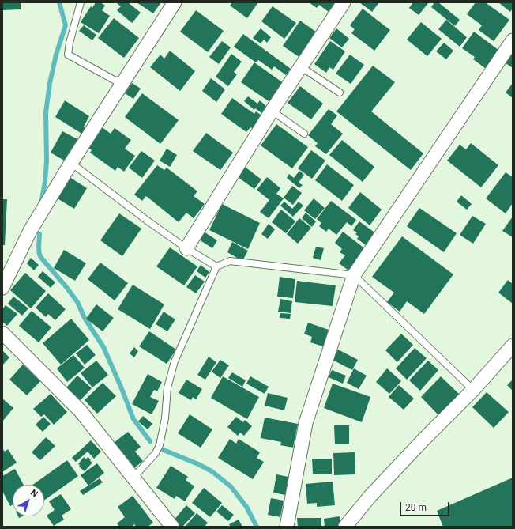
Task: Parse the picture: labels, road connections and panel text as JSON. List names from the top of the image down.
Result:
{
  "scale_bar": "20 m",
  "north": "top right"
}
